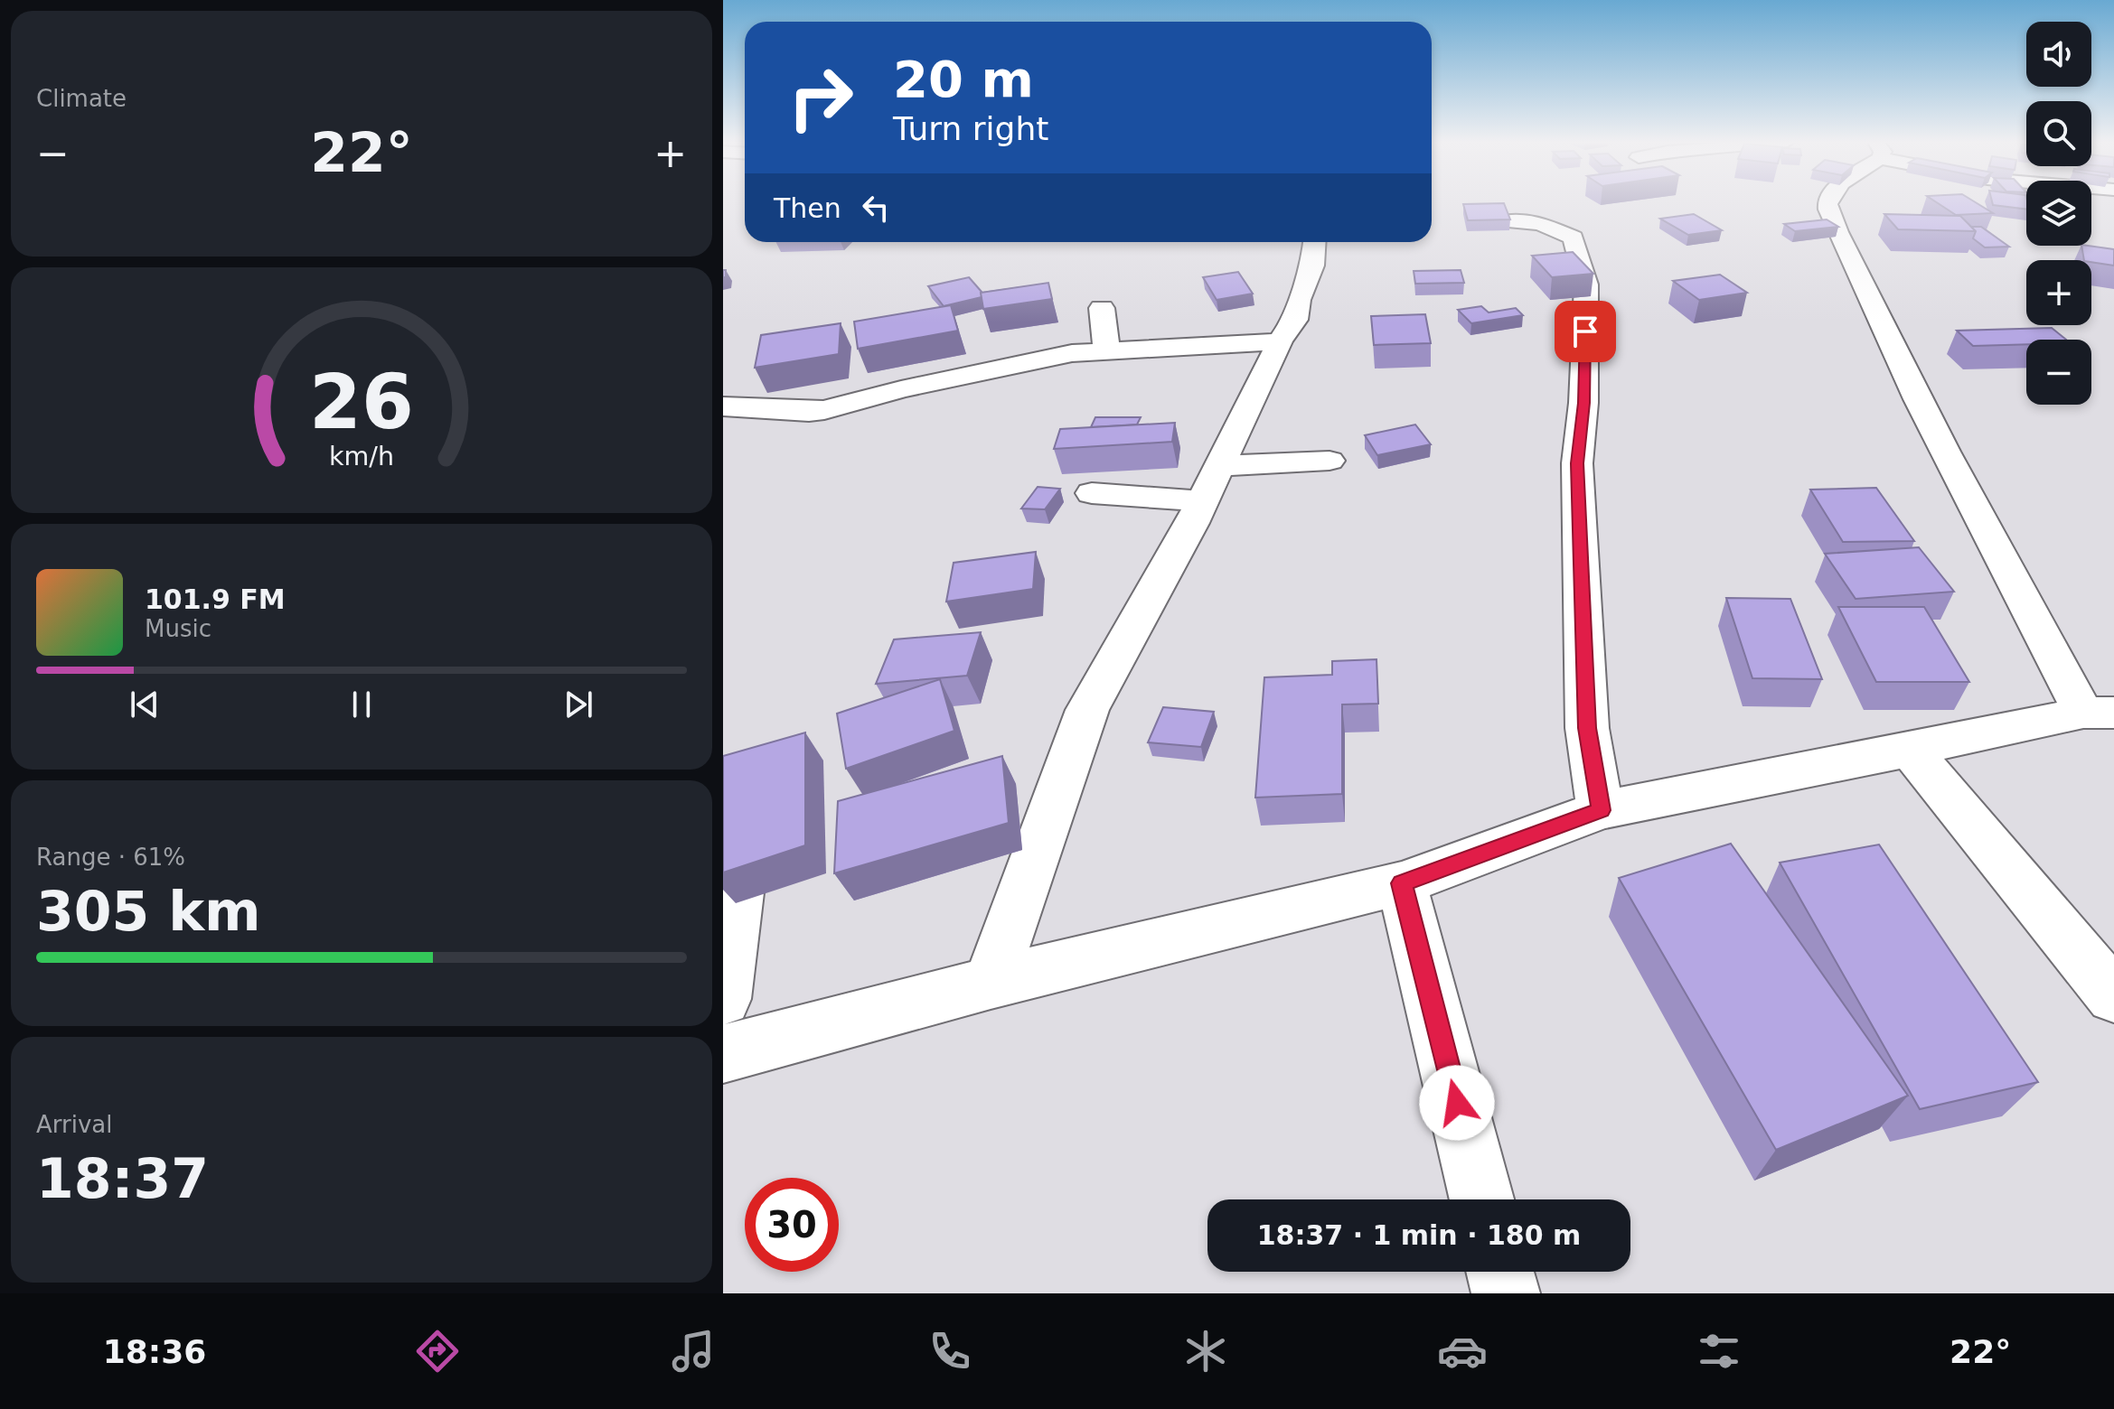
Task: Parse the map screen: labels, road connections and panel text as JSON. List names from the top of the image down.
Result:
{
  "page": {
    "tile": [
      "Climate",
      ["Range · 61%", "305 km"],
      ["Arrival", "18:37"]
    ],
    "map_buttons": ["+", "−"],
    "turn": ["20 m", "Turn right"],
    "heat": ["−", "22°", "+"],
    "then": "Then",
    "song": ["101.9 FM", "Music"],
    "limit": "30",
    "trip": "18:37 · 1 min · 180 m",
    "tabs": ["18:36", "22°"],
    "gauge": ["26", "km/h"]
  }
}
